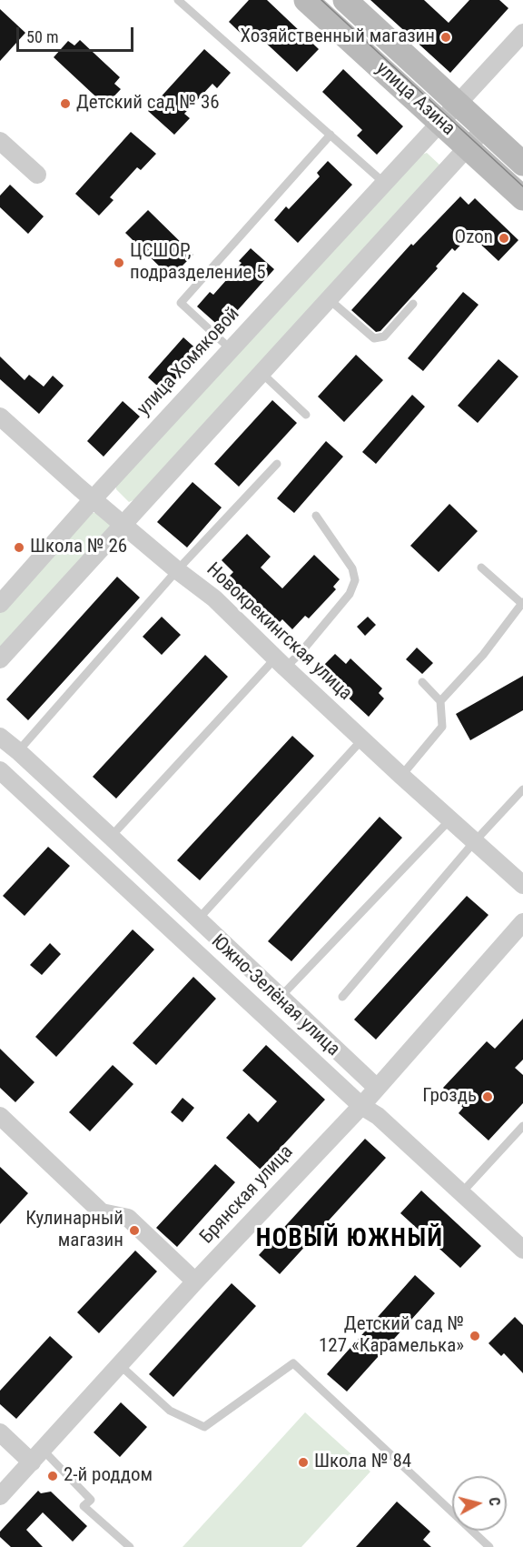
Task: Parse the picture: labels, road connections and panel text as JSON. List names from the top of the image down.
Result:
{
  "streets": {
    "main road": ["улица Азина"],
    "street": [
      "улица Хомяковой",
      "Новокрекингская улица",
      "Южно-Зелёная улица",
      "Брянская улица"
    ]
  },
  "crossings": [
    ["улица Азина", "улица Хомяковой"],
    ["улица Хомяковой", "Новокрекингская улица"],
    ["Южно-Зелёная улица", "Брянская улица"]
  ],
  "districts": ["НОВЫЙ ЮЖНЫЙ"],
  "places": [
    "Хозяйственный магазин",
    "Детский сад № 36",
    "Ozon",
    "ЦСШОР, подразделение 5",
    "Школа № 26",
    "Гроздь",
    "Кулинарный магазин",
    "Детский сад № 127 «Карамелька»",
    "Школа № 84",
    "2-й роддом"
  ],
  "scale_bar": "50 m",
  "north": "right"
}
